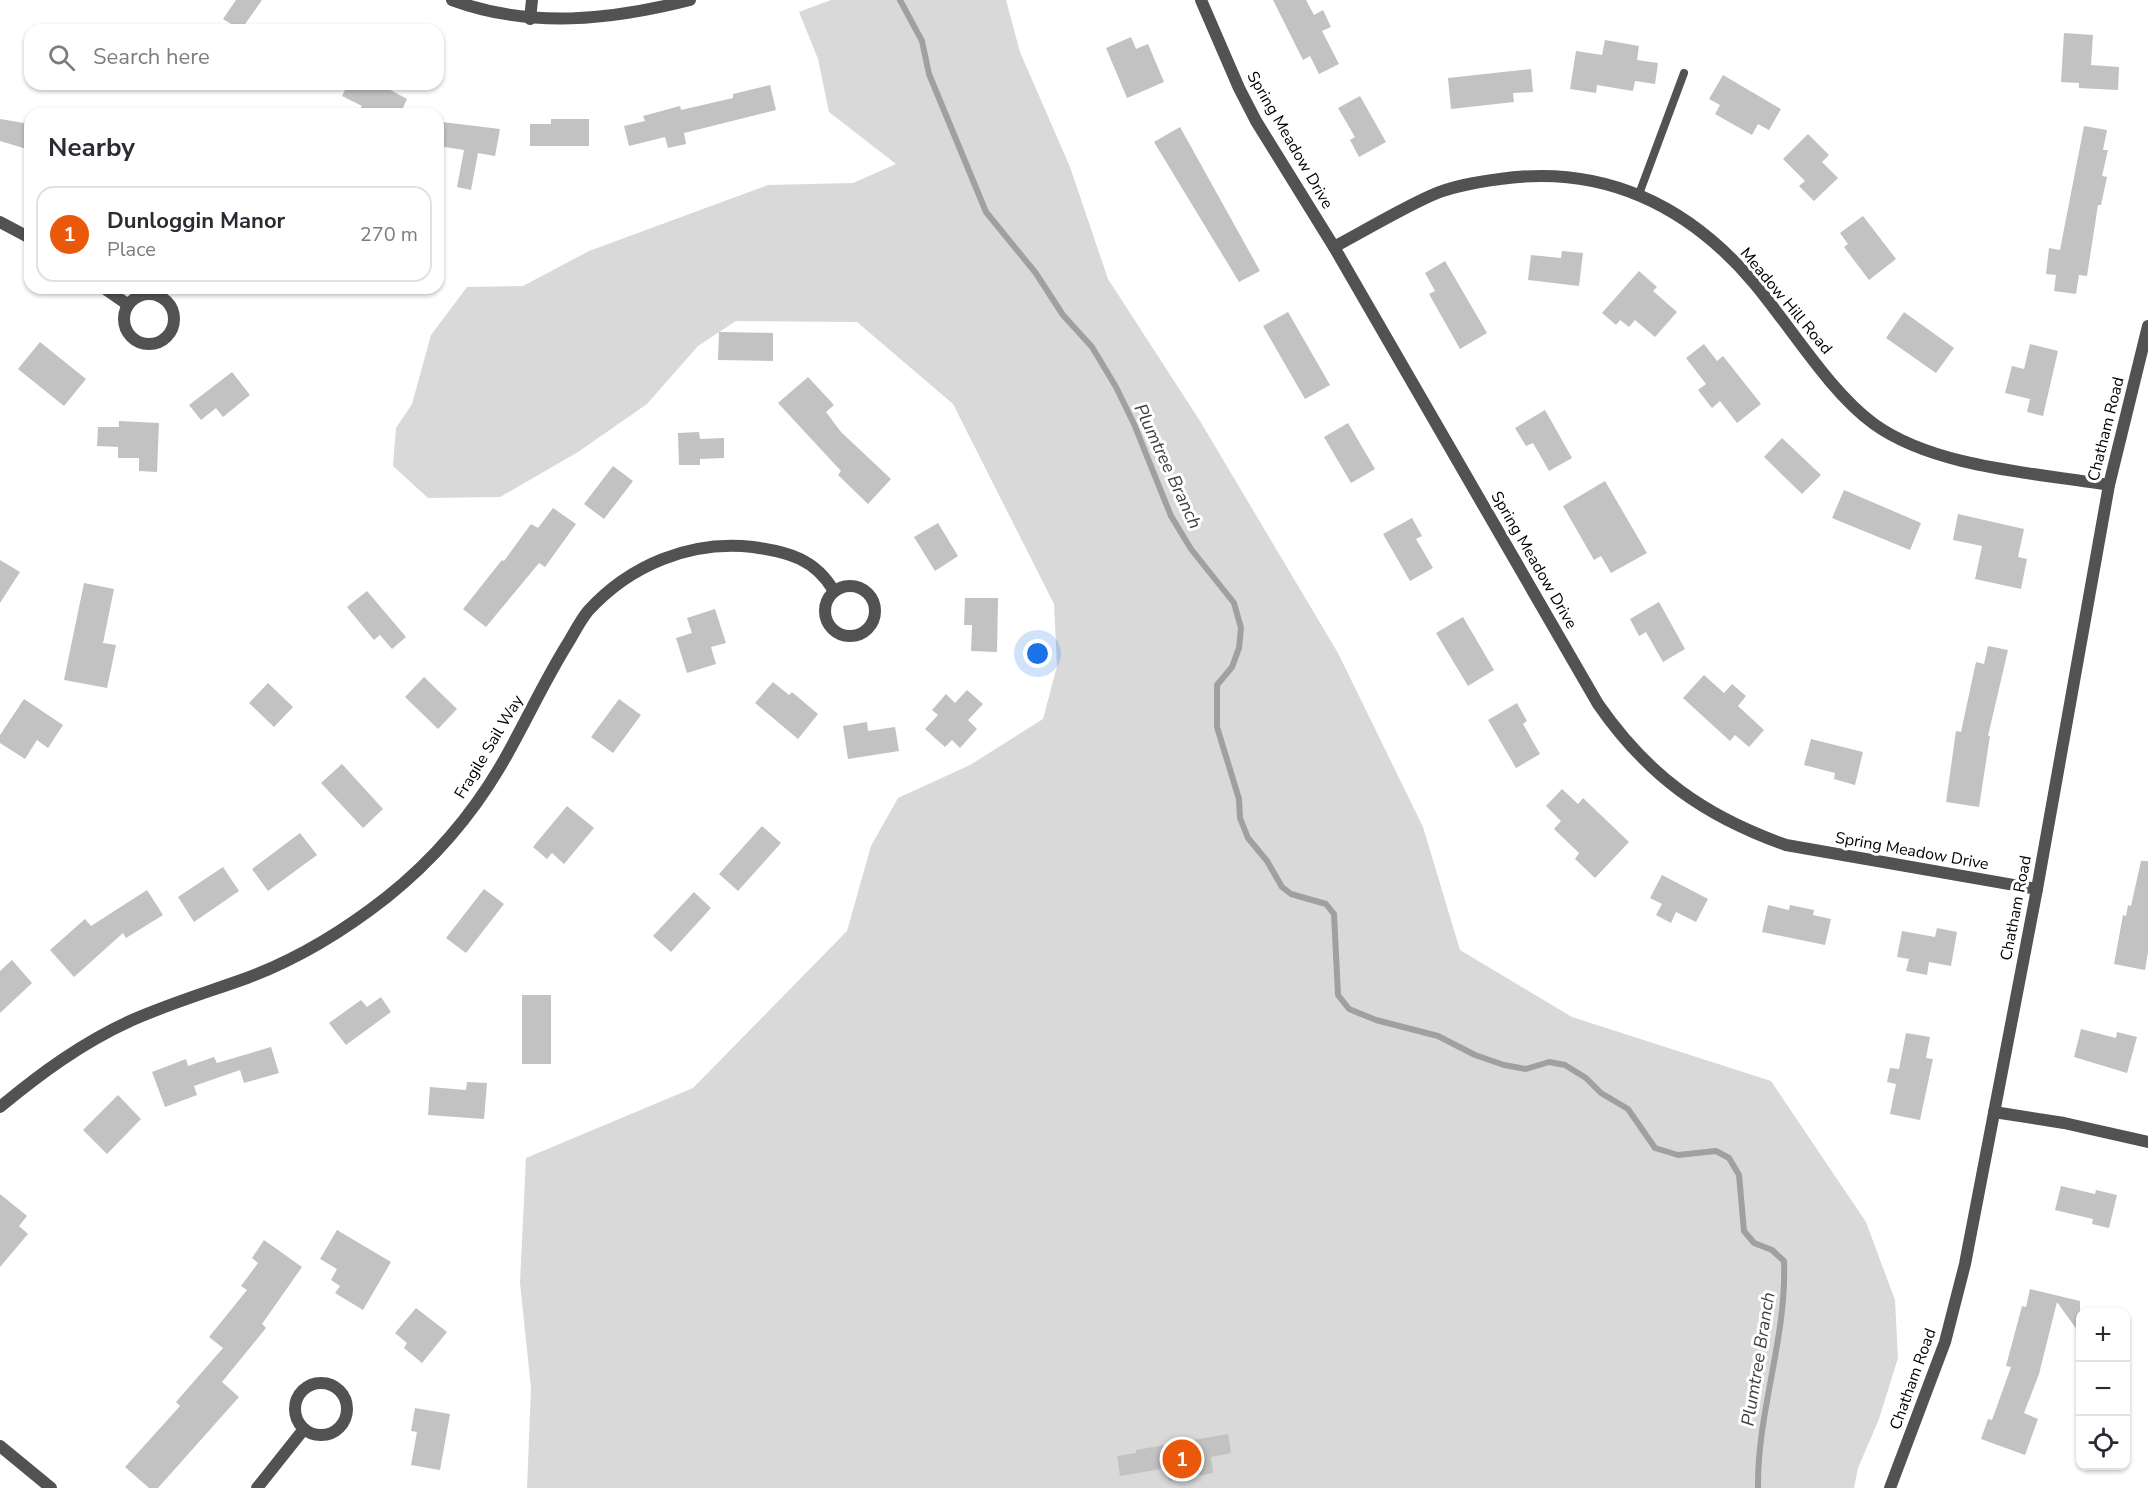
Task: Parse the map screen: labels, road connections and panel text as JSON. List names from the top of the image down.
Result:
{
  "streets": {
    "street": [
      "Spring Meadow Drive",
      "Meadow Hill Road",
      "Chatham Road",
      "Fragile Sail Way"
    ]
  },
  "crossings": [
    ["Spring Meadow Drive", "Meadow Hill Road"],
    ["Spring Meadow Drive", "Chatham Road"],
    ["Meadow Hill Road", "Chatham Road"]
  ],
  "water": ["Plumtree Branch"],
  "page": {
    "search": "Search here",
    "heading": "Nearby",
    "list": [
      {
        "mark": "1",
        "name": "Dunloggin Manor",
        "note": "Place",
        "value": "270 m"
      }
    ],
    "map_buttons": ["+", "−"],
    "pins": "1"
  }
}
